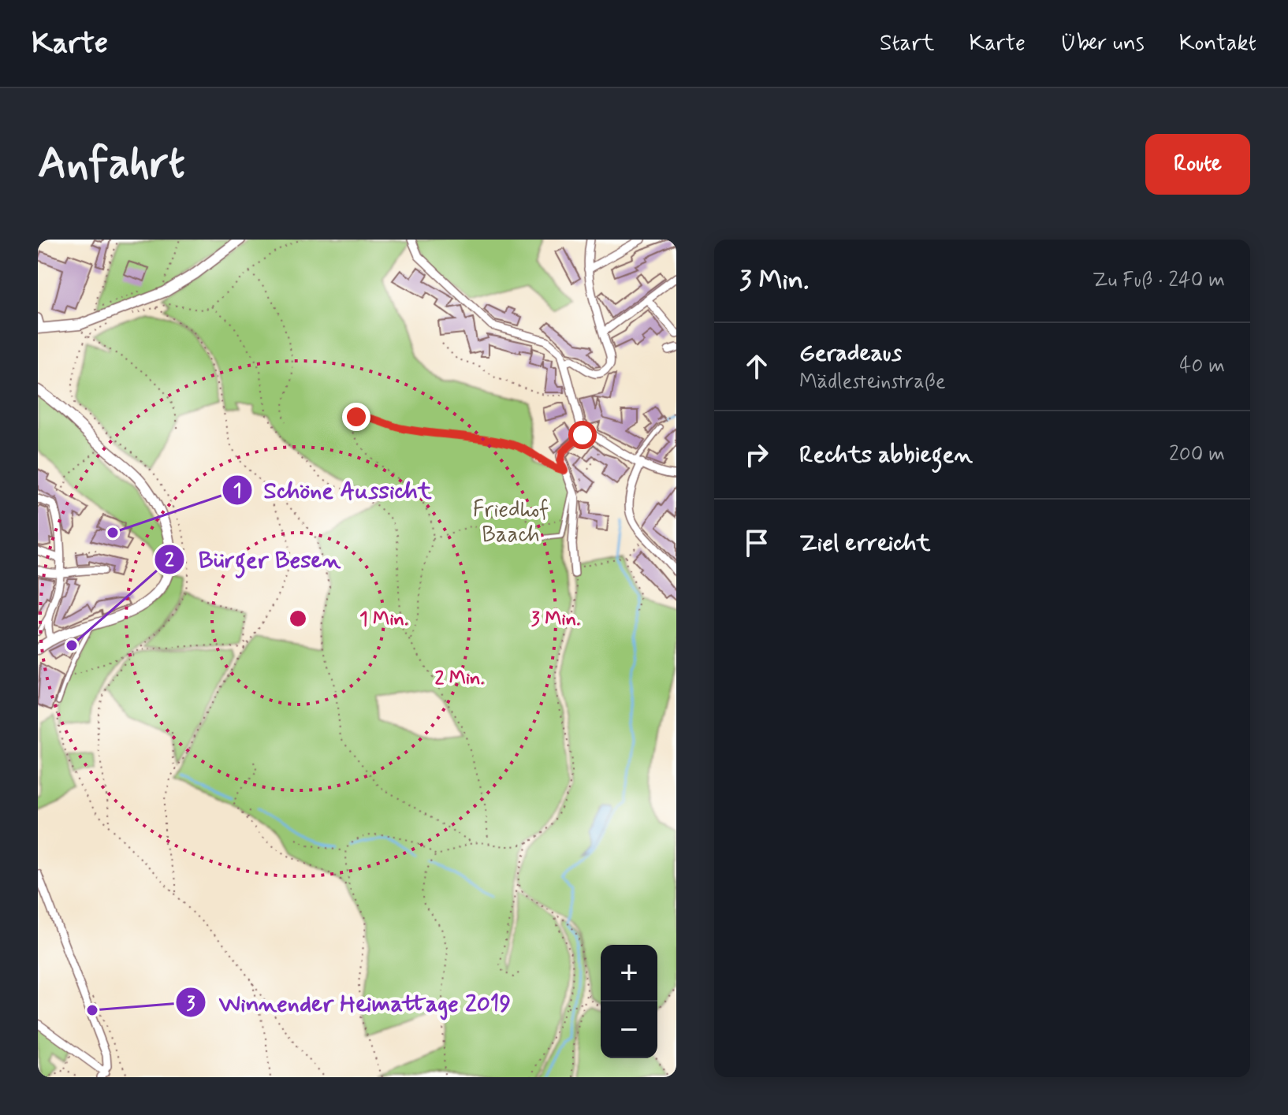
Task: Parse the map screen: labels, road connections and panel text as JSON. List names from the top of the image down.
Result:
{
  "parks": ["Friedhof Baach"],
  "places": ["Schöne Aussicht", "Bürger Besen", "Winnender Heimattage 2019"],
  "page": {
    "header": "Karte",
    "nav": [
      "Start",
      "Karte",
      "Über uns",
      "Kontakt"
    ],
    "buttons": "Route",
    "title": "Anfahrt",
    "heading": ["3 Min.", "Zu Fuß · 240 m"],
    "list": [
      ["Geradeaus", "Mädlesteinstraße", "40 m"],
      ["Rechts abbiegen", "200 m"],
      "Ziel erreicht"
    ],
    "map_buttons": ["+", "−"]
  },
  "rings": ["1 Min.", "3 Min.", "2 Min."]
}
